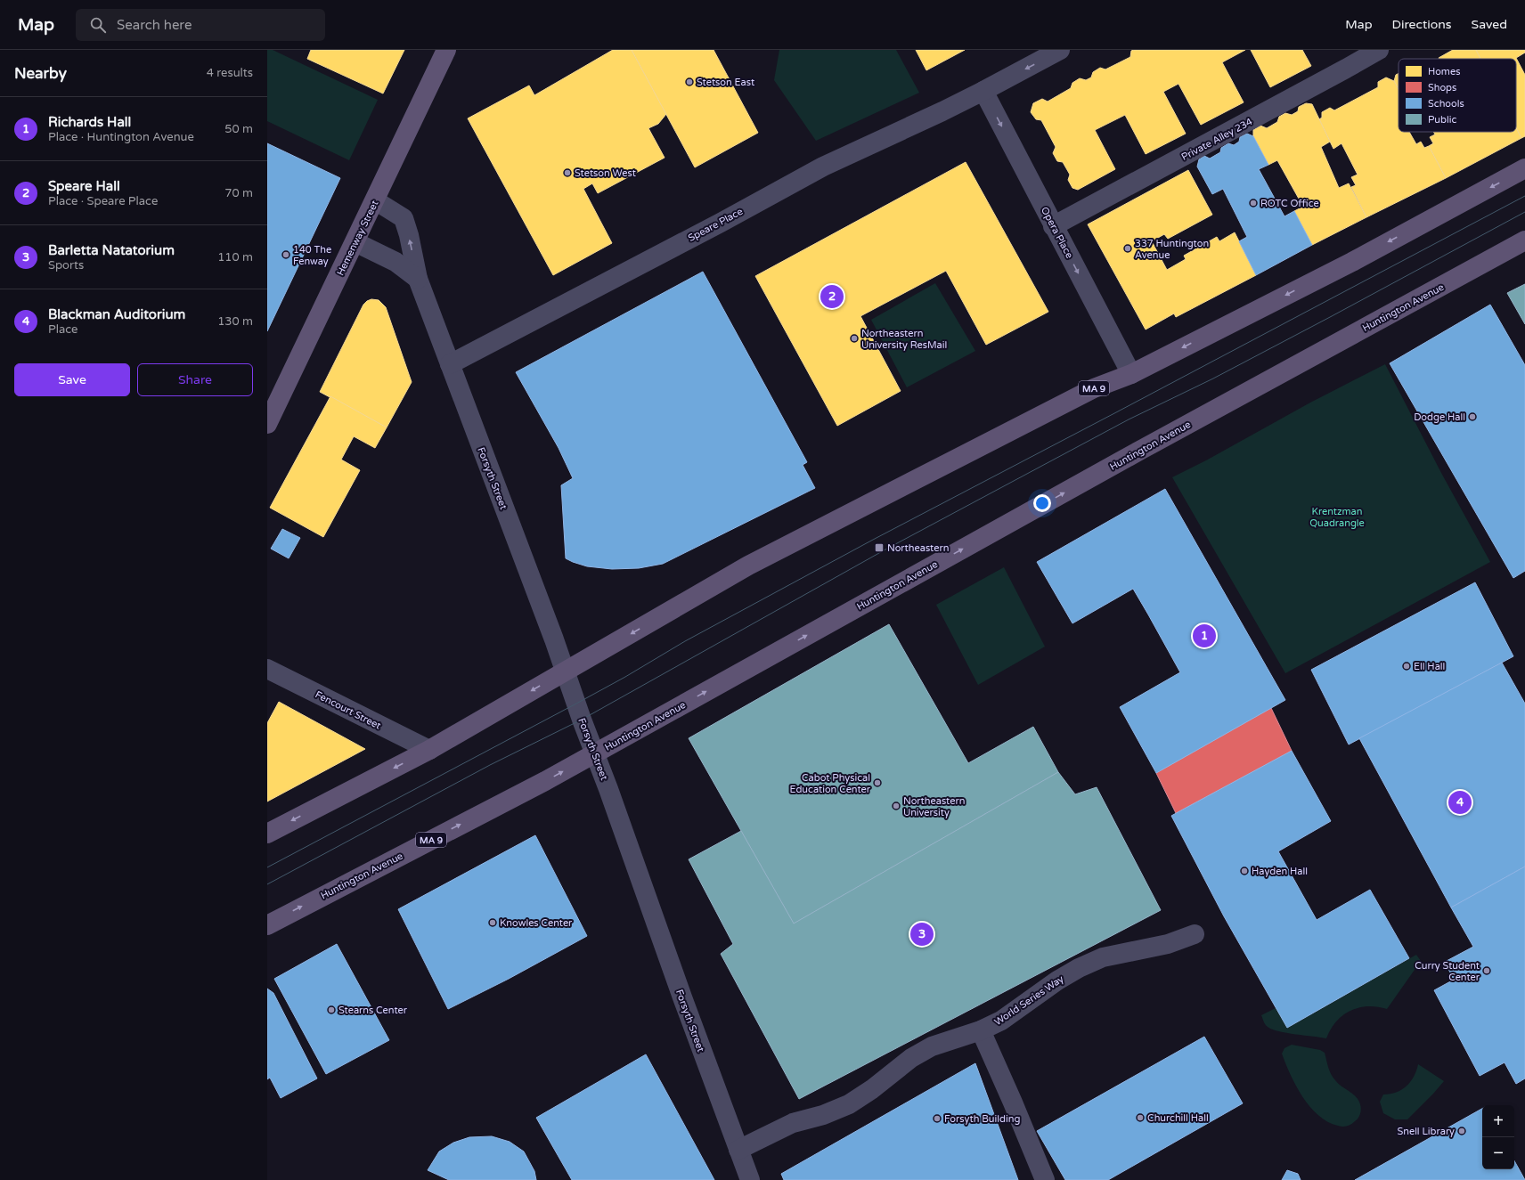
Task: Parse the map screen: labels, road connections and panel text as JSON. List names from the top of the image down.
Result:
{
  "streets": {
    "main road": ["Hemenway Street", "Huntington Avenue", "MA 9"],
    "street": [
      "Private Alley 234",
      "Speare Place",
      "Opera Place",
      "Forsyth Street",
      "Fencourt Street",
      "World Series Way"
    ]
  },
  "crossings": [
    ["Private Alley 234", "Opera Place"],
    ["Speare Place", "Opera Place"],
    ["Speare Place", "Forsyth Street"],
    ["Opera Place", "MA 9"],
    ["Hemenway Street", "Forsyth Street"],
    ["Huntington Avenue", "Forsyth Street"],
    ["MA 9", "Forsyth Street"],
    ["MA 9", "Fencourt Street"],
    ["Forsyth Street", "World Series Way"]
  ],
  "one_way": ["Opera Place"],
  "parks": ["Krentzman Quadrangle"],
  "places": {
    "other": [
      "Stetson East",
      "Stetson West",
      "ROTC Office",
      "337 Huntington Avenue",
      "140 The Fenway",
      "Northeastern University ResMail",
      "Dodge Hall",
      "Ell Hall",
      "Cabot Physical Education Center",
      "Northeastern University",
      "Hayden Hall",
      "Knowles Center",
      "Curry Student Center",
      "Stearns Center",
      "Churchill Hall",
      "Forsyth Building",
      "Snell Library"
    ],
    "transit": ["Northeastern"]
  },
  "legend": [
    "Homes",
    "Shops",
    "Schools",
    "Public"
  ],
  "page": {
    "header": "Map",
    "search": "Search here",
    "nav": ["Map", "Directions", "Saved"],
    "heading": ["Nearby", "4 results"],
    "list": [
      {
        "mark": "1",
        "name": "Richards Hall",
        "note": "Place · Huntington Avenue",
        "value": "50 m"
      },
      {
        "mark": "2",
        "name": "Speare Hall",
        "note": "Place · Speare Place",
        "value": "70 m"
      },
      {
        "mark": "3",
        "name": "Barletta Natatorium",
        "note": "Sports",
        "value": "110 m"
      },
      {
        "mark": "4",
        "name": "Blackman Auditorium",
        "note": "Place",
        "value": "130 m"
      }
    ],
    "pins": [
      "2",
      "1",
      "4",
      "3"
    ],
    "buttons": ["Save", "Share"],
    "map_buttons": ["+", "−"]
  }
}
